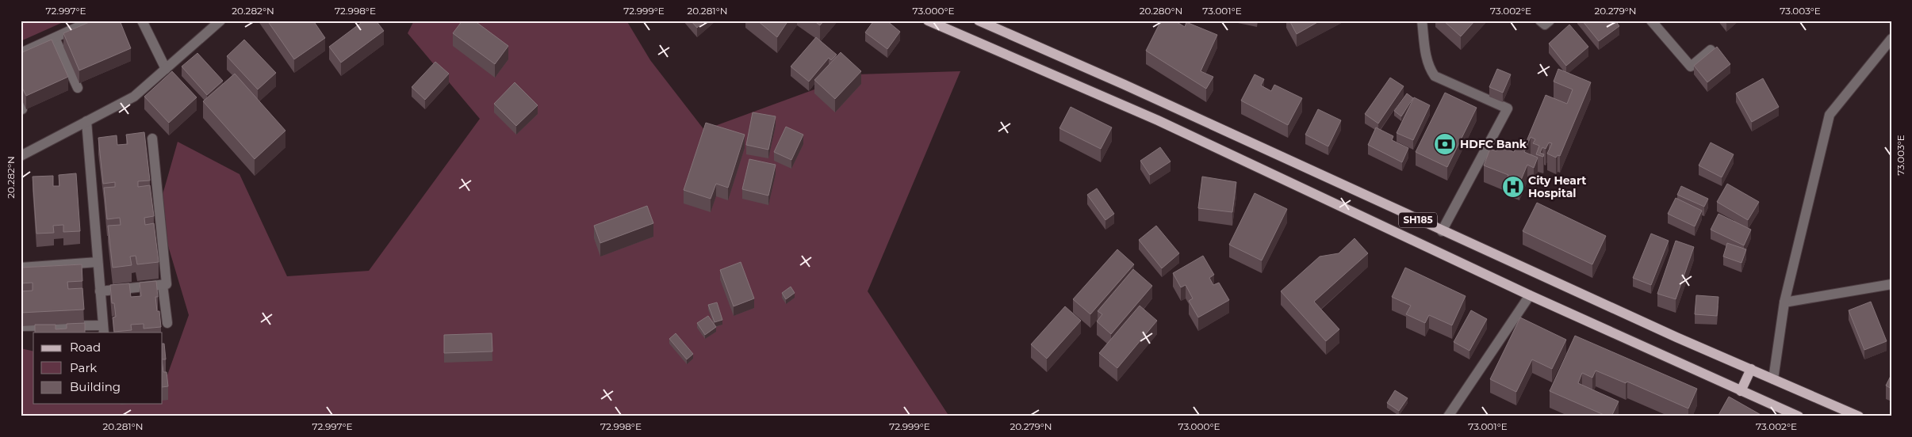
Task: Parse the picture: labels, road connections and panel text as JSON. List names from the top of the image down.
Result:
{
  "streets": {
    "main road": ["SH185"]
  },
  "places": {
    "bank": ["HDFC Bank"],
    "hospital": ["City Heart Hospital"]
  },
  "legend": ["Road", "Park", "Building"],
  "coordinates": [
    "72.997°E",
    "20.282°N",
    "72.998°E",
    "72.999°E",
    "20.281°N",
    "73.000°E",
    "20.280°N",
    "73.001°E",
    "73.002°E",
    "20.279°N",
    "73.003°E"
  ]
}
